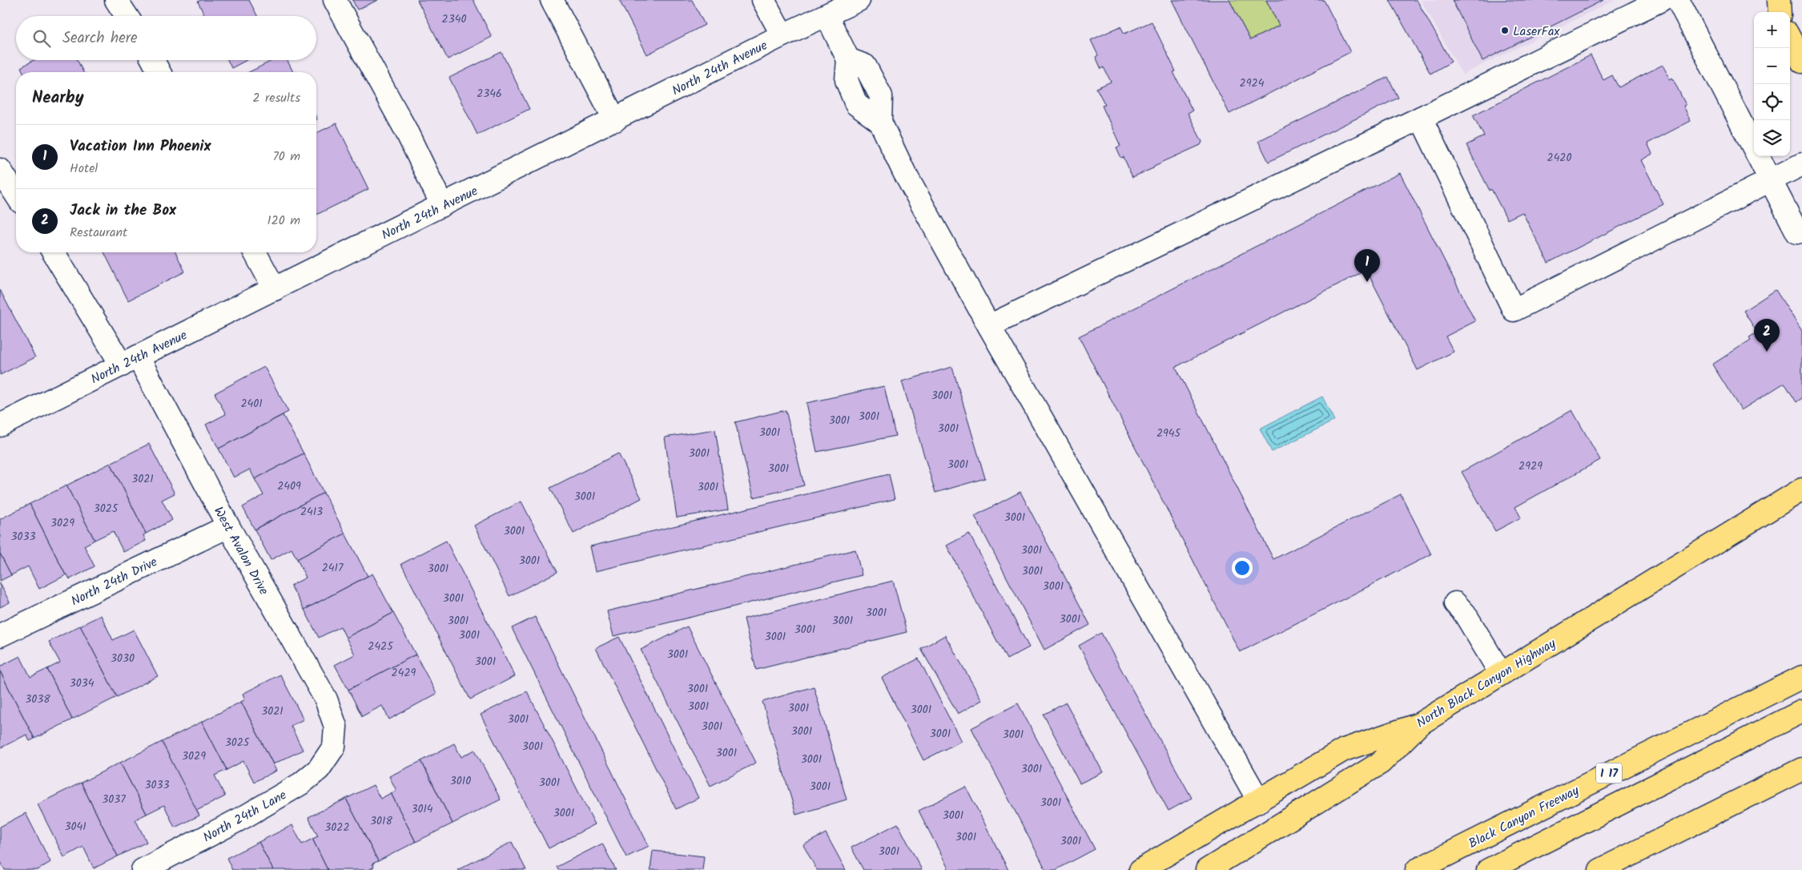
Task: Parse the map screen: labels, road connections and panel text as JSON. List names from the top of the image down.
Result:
{
  "streets": {
    "main road": ["North Black Canyon Highway", "I 17", "Black Canyon Freeway"],
    "street": [
      "North 24th Avenue",
      "West Avalon Drive",
      "North 24th Drive",
      "North 24th Lane"
    ]
  },
  "crossings": [
    ["North 24th Avenue", "West Avalon Drive"],
    ["West Avalon Drive", "North 24th Drive"],
    ["West Avalon Drive", "North 24th Lane"]
  ],
  "places": ["LaserFax"],
  "house_numbers": [
    "2340",
    "2924",
    "2346",
    "2420",
    "3001",
    "2401",
    "3001",
    "3001",
    "3001",
    "3001",
    "2945",
    "3001",
    "3001",
    "2929",
    "3001",
    "3021",
    "2409",
    "3001",
    "3001",
    "3025",
    "2413",
    "3001",
    "3029",
    "3001",
    "3033",
    "3001",
    "3001",
    "2417",
    "3001",
    "3001",
    "3001",
    "3001",
    "3001",
    "3001",
    "3001",
    "3001",
    "3001",
    "3001",
    "3001",
    "2425",
    "3001",
    "3030",
    "3001",
    "2429",
    "3034",
    "3001",
    "3038",
    "3001",
    "3001",
    "3001",
    "3021",
    "3001",
    "3001",
    "3001",
    "3001",
    "3001",
    "3025",
    "3001",
    "3001",
    "3029",
    "3001",
    "3001",
    "3010",
    "3001",
    "3033",
    "3001",
    "3037",
    "3001",
    "3014",
    "3001",
    "3001",
    "3018",
    "3041",
    "3022",
    "3001",
    "3001",
    "3001"
  ],
  "page": {
    "map_buttons": ["+", "−"],
    "search": "Search here",
    "heading": ["Nearby", "2 results"],
    "list": [
      {
        "mark": "1",
        "name": "Vacation Inn Phoenix",
        "note": "Hotel",
        "value": "70 m"
      },
      {
        "mark": "2",
        "name": "Jack in the Box",
        "note": "Restaurant",
        "value": "120 m"
      }
    ],
    "pins": ["1", "2"]
  }
}
